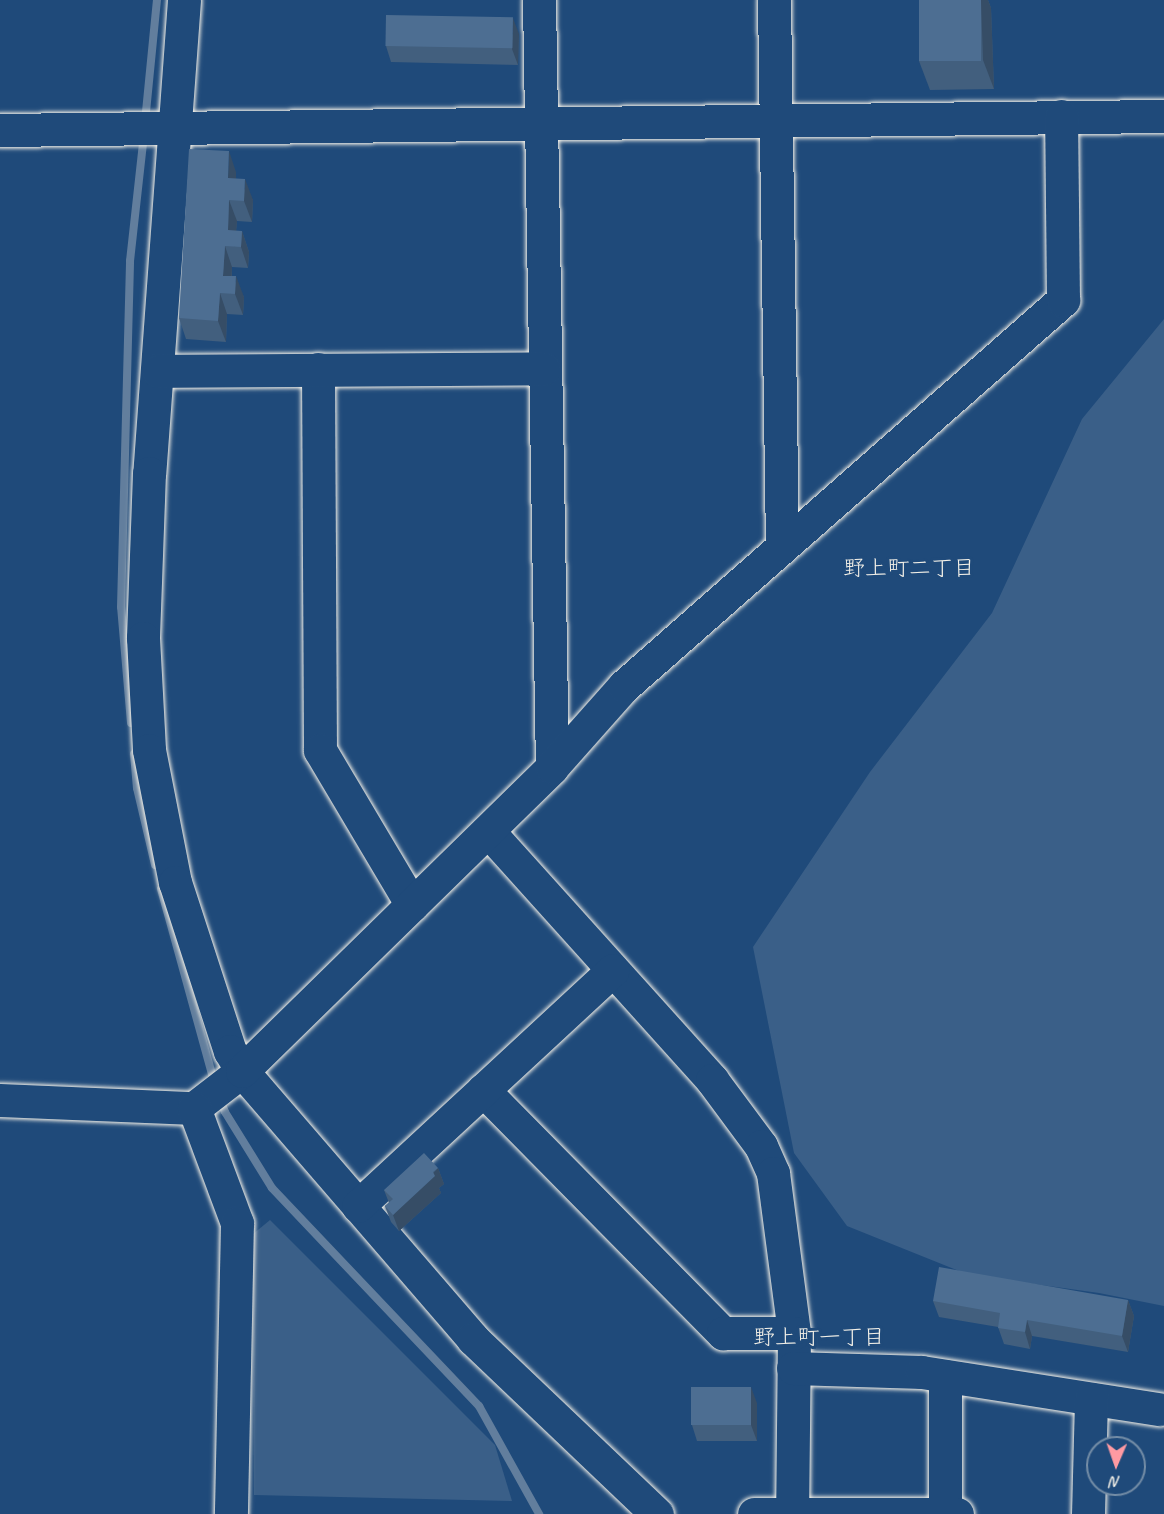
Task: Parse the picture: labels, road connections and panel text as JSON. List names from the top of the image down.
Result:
{
  "districts": ["野上町二丁目", "野上町一丁目"],
  "north": "bottom"
}
